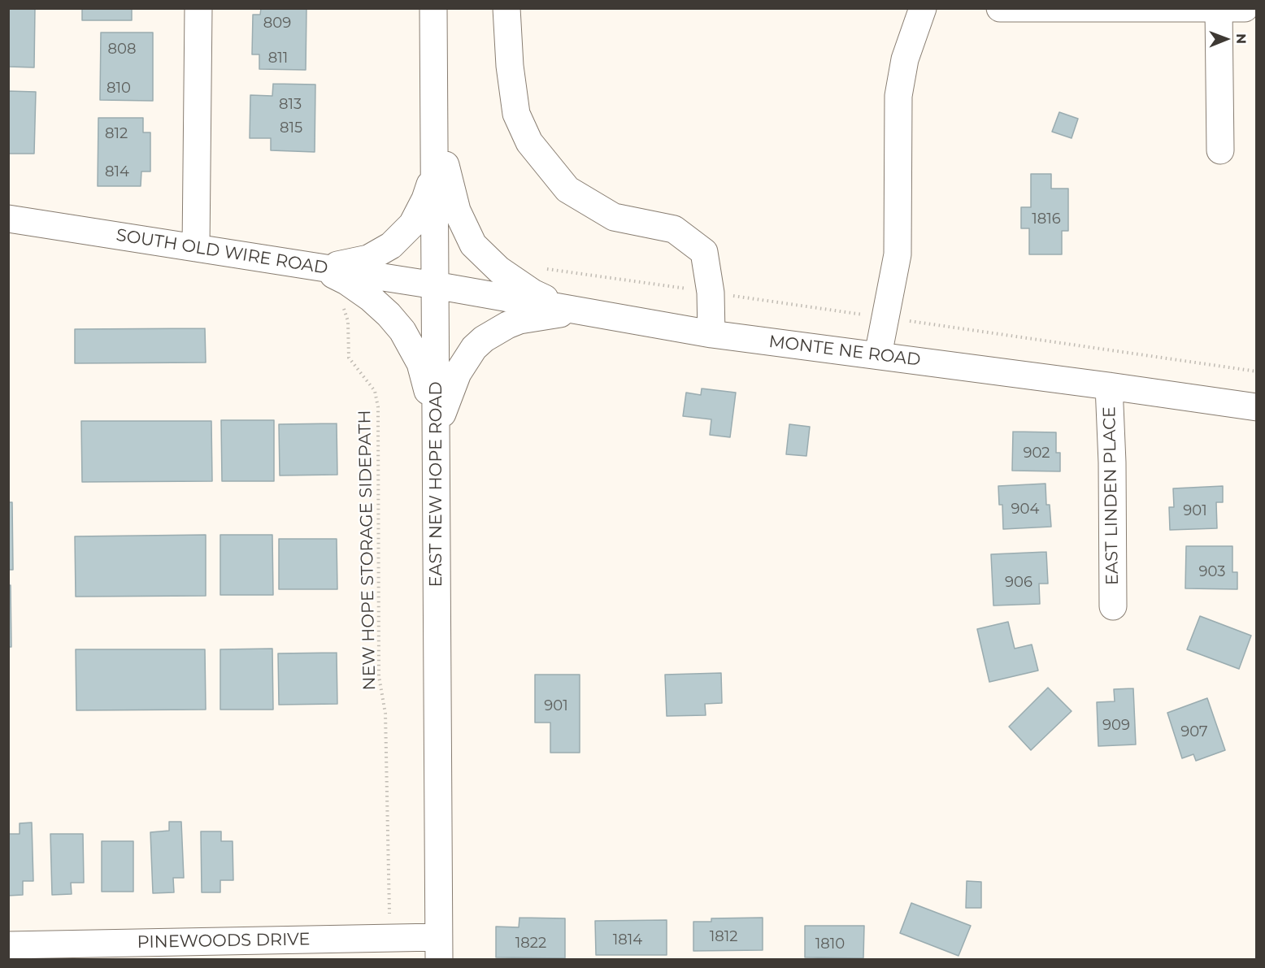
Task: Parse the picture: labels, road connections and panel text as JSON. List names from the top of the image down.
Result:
{
  "streets": {
    "street": [
      "SOUTH OLD WIRE ROAD",
      "MONTE NE ROAD",
      "EAST NEW HOPE ROAD",
      "EAST LINDEN PLACE",
      "PINEWOODS DRIVE"
    ],
    "path": ["NEW HOPE STORAGE SIDEPATH"]
  },
  "crossings": [
    ["SOUTH OLD WIRE ROAD", "MONTE NE ROAD"],
    ["SOUTH OLD WIRE ROAD", "EAST NEW HOPE ROAD"],
    ["MONTE NE ROAD", "EAST NEW HOPE ROAD"],
    ["MONTE NE ROAD", "EAST LINDEN PLACE"],
    ["EAST NEW HOPE ROAD", "PINEWOODS DRIVE"]
  ],
  "house_numbers": [
    "809",
    "808",
    "811",
    "810",
    "813",
    "815",
    "812",
    "814",
    "1816",
    "902",
    "904",
    "901",
    "903",
    "906",
    "901",
    "909",
    "907",
    "1812",
    "1814",
    "1822",
    "1810"
  ],
  "north": "right"
}
